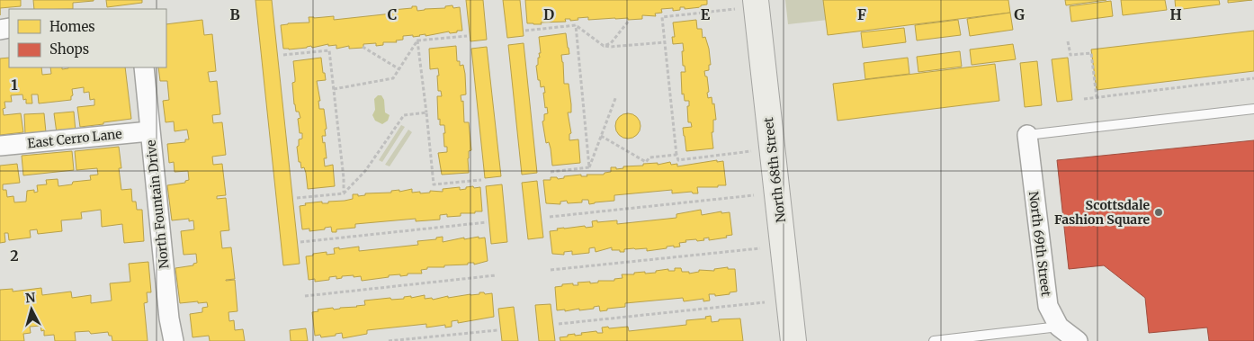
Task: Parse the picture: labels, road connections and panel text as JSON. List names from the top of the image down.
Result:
{
  "streets": {
    "street": [
      "East Cerro Lane",
      "North 68th Street",
      "North Fountain Drive",
      "North 69th Street"
    ]
  },
  "crossings": [
    ["East Cerro Lane", "North Fountain Drive"]
  ],
  "places": ["Scottsdale Fashion Square"],
  "legend": ["Homes", "Shops"],
  "north": "top",
  "grid": {
    "columns": [
      "B",
      "C",
      "D",
      "E",
      "F",
      "G",
      "H"
    ],
    "rows": ["1", "2"]
  }
}
